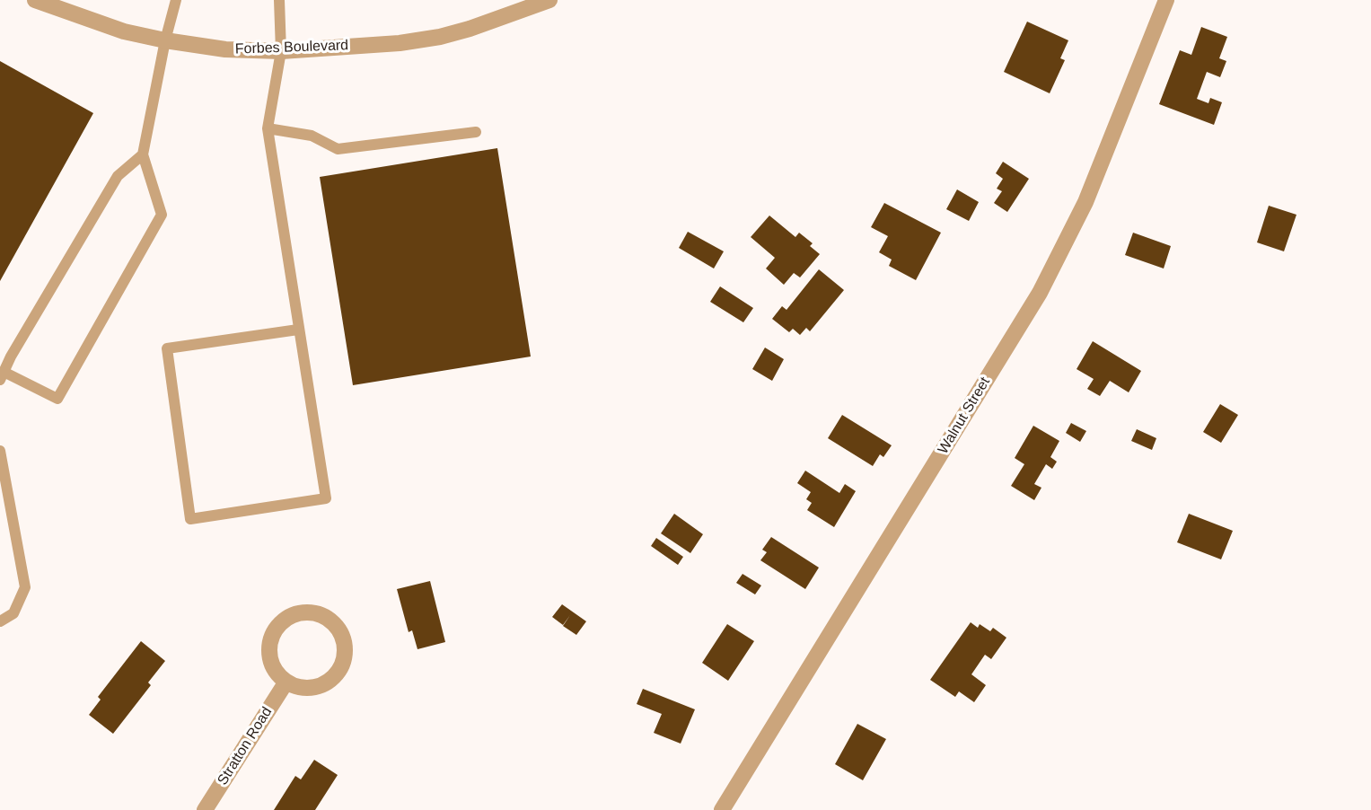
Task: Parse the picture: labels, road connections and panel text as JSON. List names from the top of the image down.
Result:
{
  "streets": {
    "street": ["Forbes Boulevard", "Walnut Street", "Stratton Road"]
  }
}
